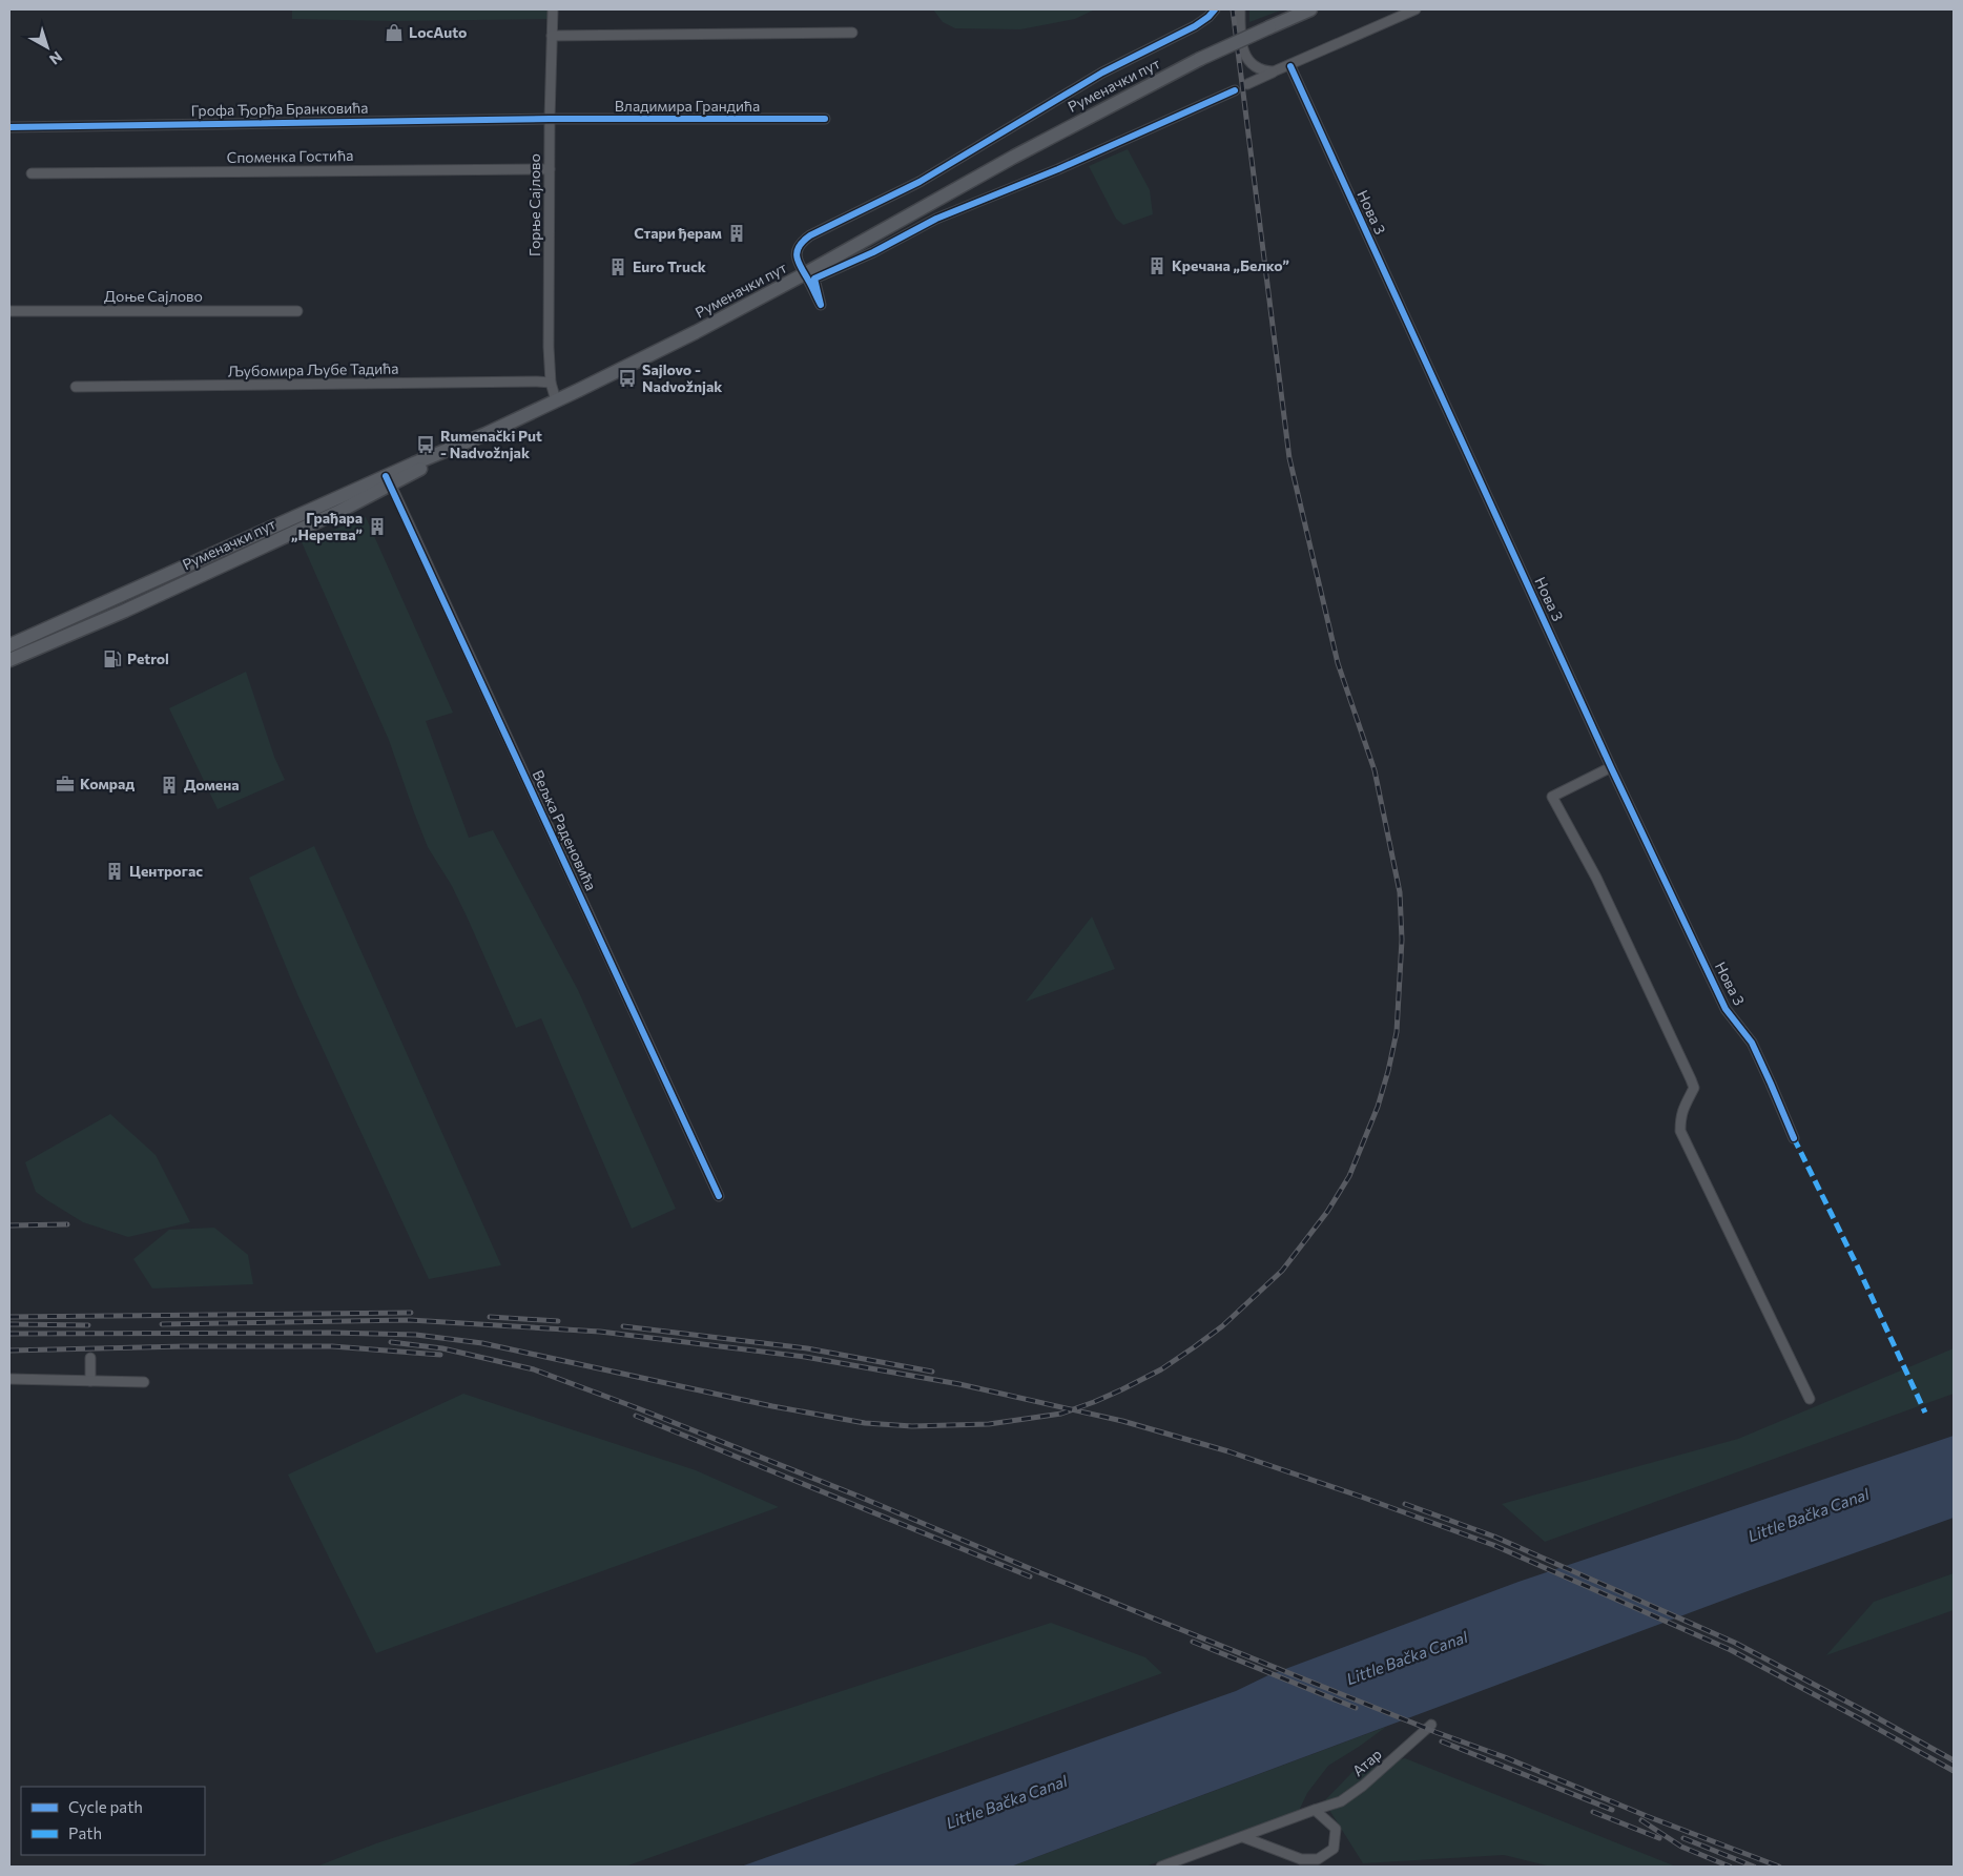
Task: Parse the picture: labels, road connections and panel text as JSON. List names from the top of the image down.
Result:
{
  "streets": {
    "main road": ["Руменачки пут"],
    "street": [
      "Владимира Грандића",
      "Грофа Ђорђа Бранковића",
      "Споменка Гостића",
      "Горње Сајлово",
      "Нова 3",
      "Доње Сајлово",
      "Љубомира Љубе Тадића",
      "Вељка Раденовића",
      "Атар"
    ]
  },
  "crossings": [
    ["Руменачки пут", "Горње Сајлово"],
    ["Руменачки пут", "Вељка Раденовића"],
    ["Владимира Грандића", "Грофа Ђорђа Бранковића"],
    ["Владимира Грандића", "Горње Сајлово"],
    ["Грофа Ђорђа Бранковића", "Горње Сајлово"],
    ["Споменка Гостића", "Горње Сајлово"],
    ["Горње Сајлово", "Љубомира Љубе Тадића"]
  ],
  "water": ["Little Bačka Canal"],
  "places": {
    "shop": ["LocAuto"],
    "building": [
      "Стари ђерам",
      "Кречана „Белко”",
      "Euro Truck",
      "Грађара „Неретва”",
      "Домена",
      "Центрогас"
    ],
    "bus stop": ["Sajlovo - Nadvožnjak", "Rumenački Put - Nadvožnjak"],
    "fuel station": ["Petrol"],
    "office": ["Комрад"]
  },
  "legend": ["Cycle path", "Path"],
  "north": "bottom right"
}
